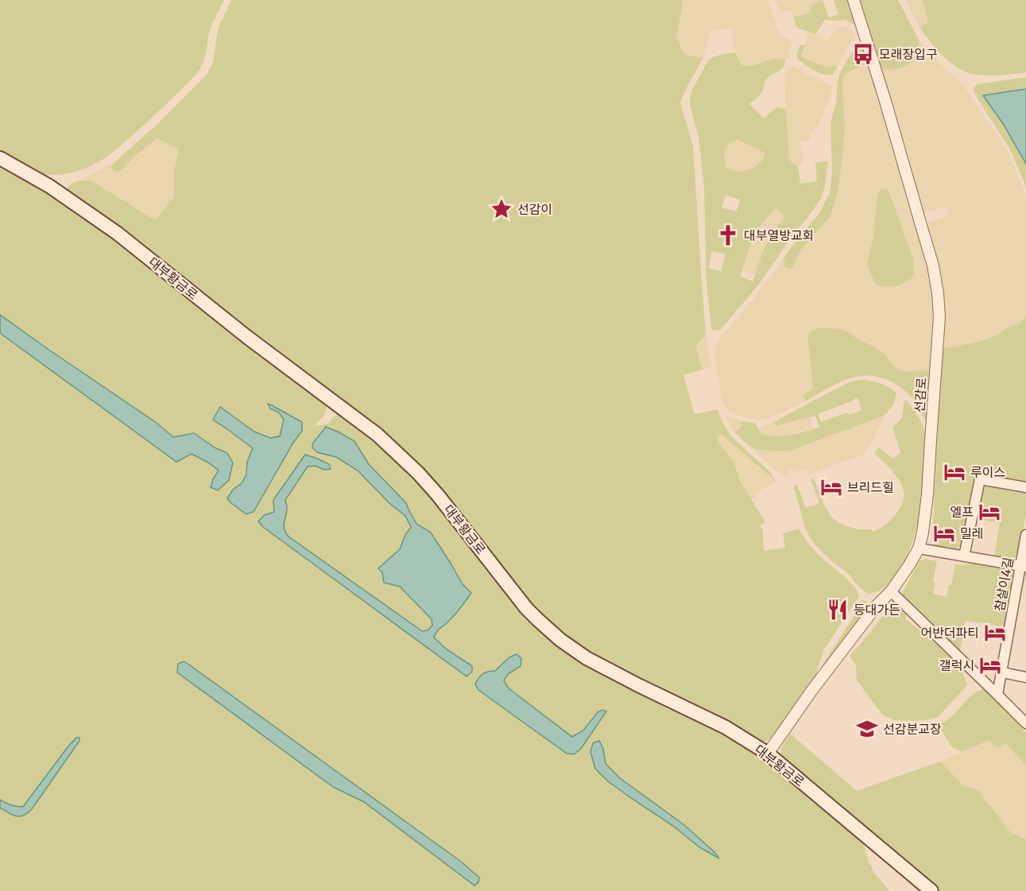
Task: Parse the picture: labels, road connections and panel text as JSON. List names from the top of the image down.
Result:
{
  "streets": {
    "main road": ["대부황금로"],
    "street": ["선감로", "참살이4길"]
  },
  "crossings": [
    ["대부황금로", "선감로"]
  ],
  "places": {
    "bus stop": ["모래장입구"],
    "place": ["선감이"],
    "church": ["대부열방교회"],
    "hotel": [
      "루이스",
      "브리드힐",
      "엘프",
      "밀레",
      "어반더파티",
      "갤럭시"
    ],
    "restaurant": ["등대가든"],
    "school or university": ["선감분교장"]
  }
}
